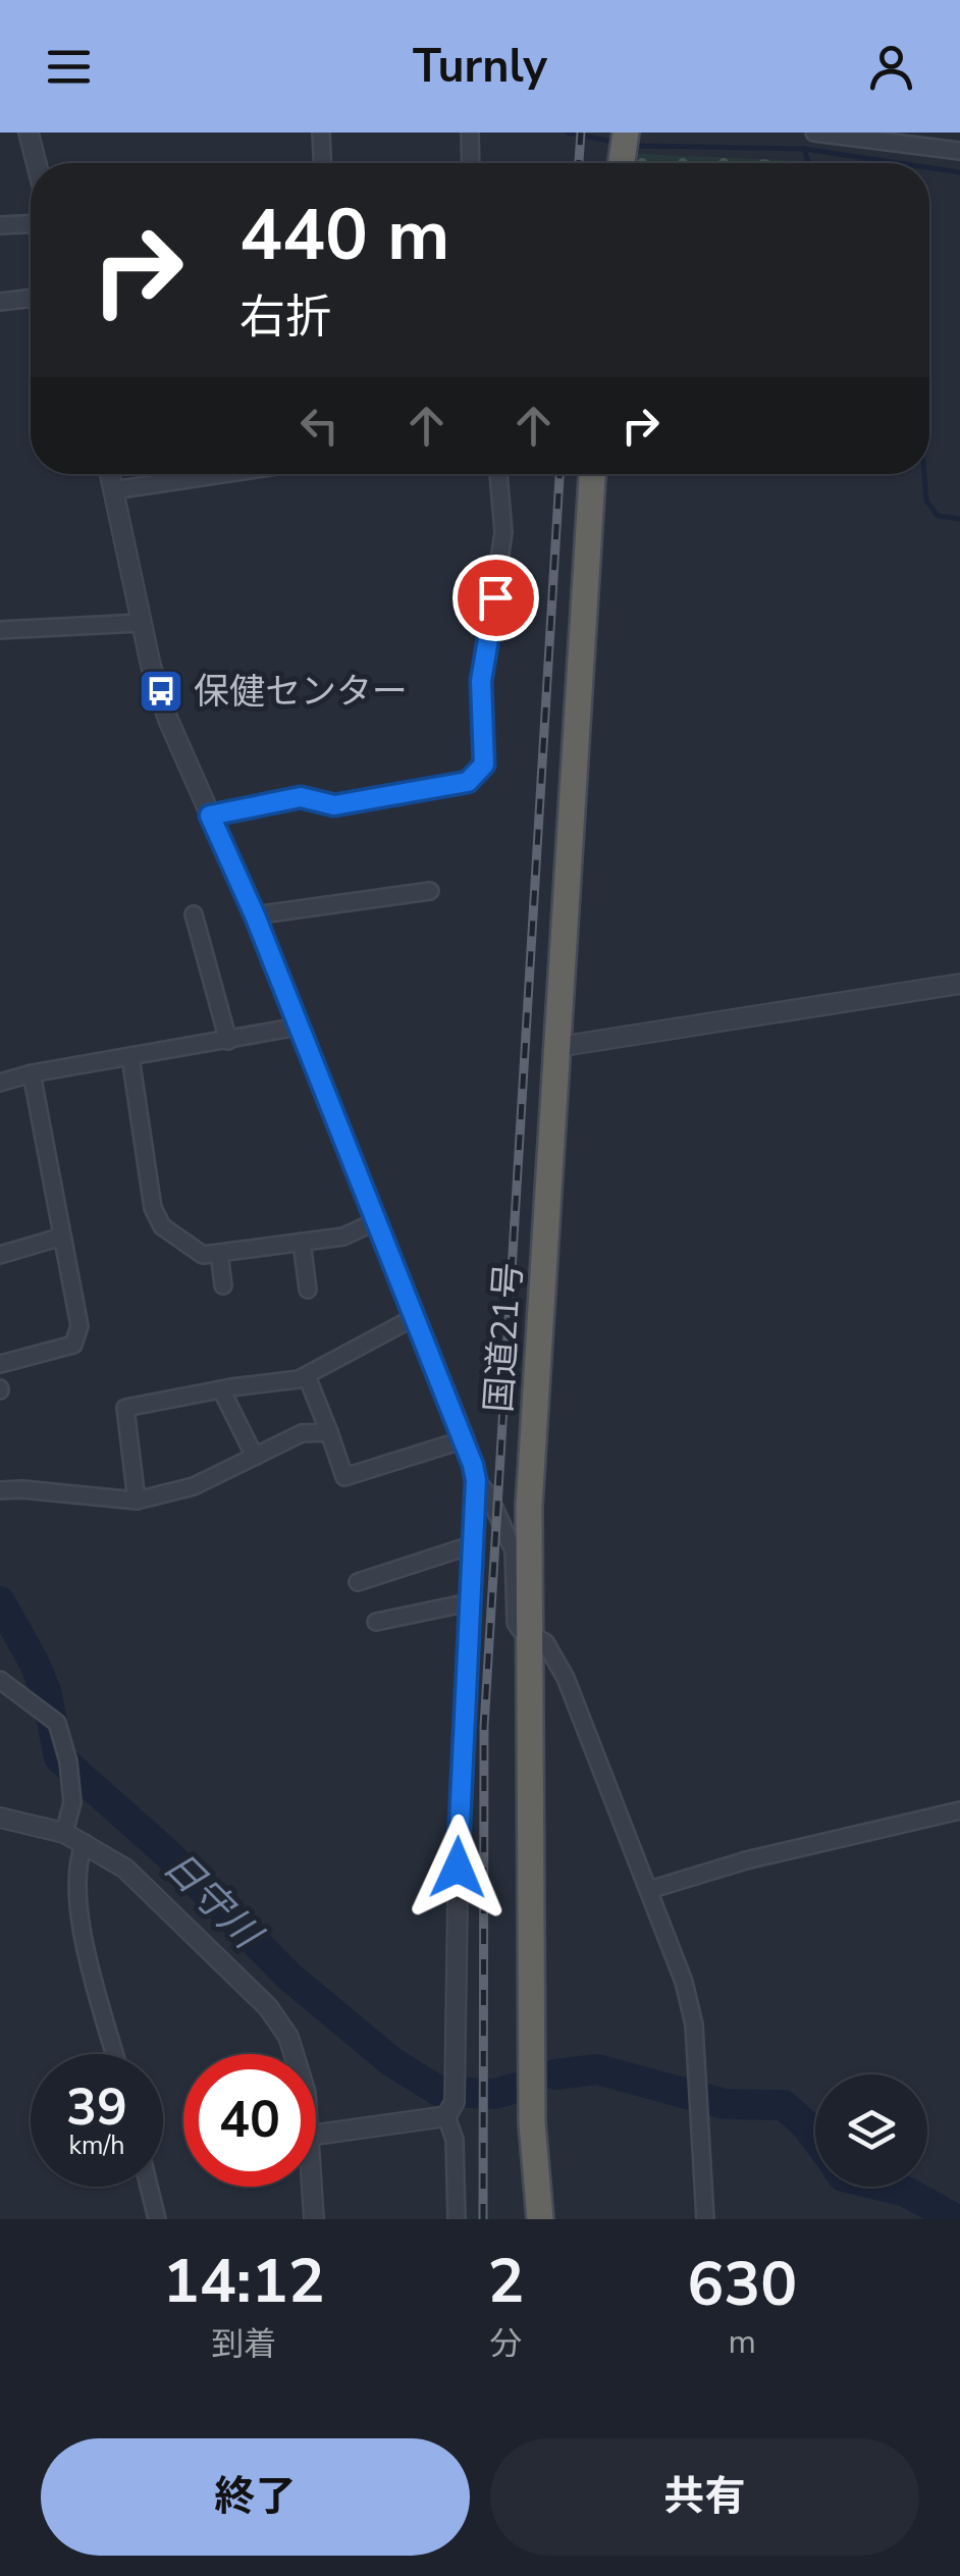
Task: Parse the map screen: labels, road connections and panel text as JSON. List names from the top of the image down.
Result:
{
  "streets": {
    "highway": ["国道21号"]
  },
  "water": ["日守川"],
  "places": {
    "bus stop": ["保健センター"]
  },
  "page": {
    "header": "Turnly",
    "turn": ["440 m", "右折"],
    "speed": "39 km/h",
    "limit": "40",
    "eta": [
      "14:12",
      "到着",
      "2",
      "分",
      "630",
      "m"
    ],
    "buttons": ["終了", "共有"]
  }
}
